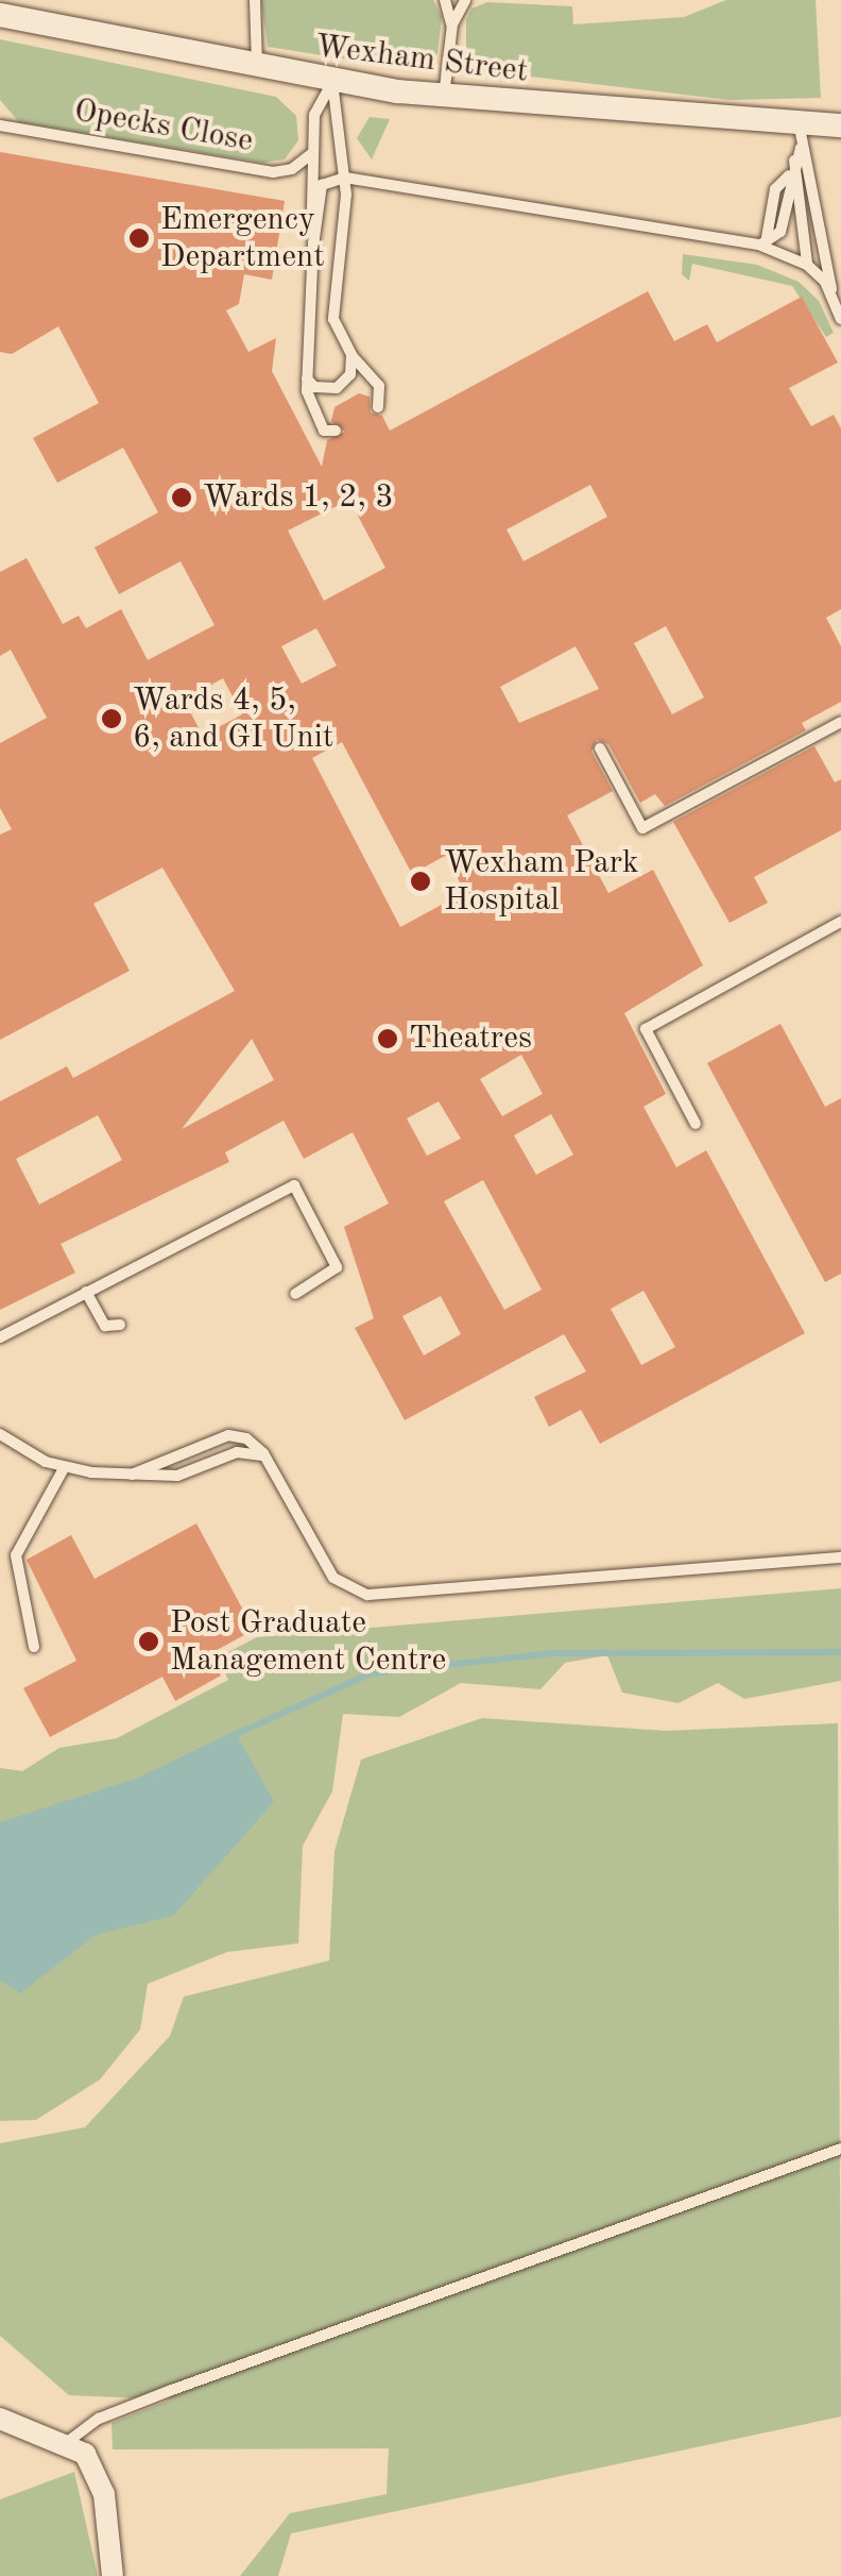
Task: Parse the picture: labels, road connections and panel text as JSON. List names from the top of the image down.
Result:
{
  "streets": {
    "street": ["Wexham Street"],
    "lane": ["Opecks Close"]
  },
  "places": [
    "Emergency Department",
    "Wards 1, 2, 3",
    "Wards 4, 5, 6, and GI Unit",
    "Wexham Park Hospital",
    "Theatres",
    "Post Graduate Management Centre"
  ]
}
